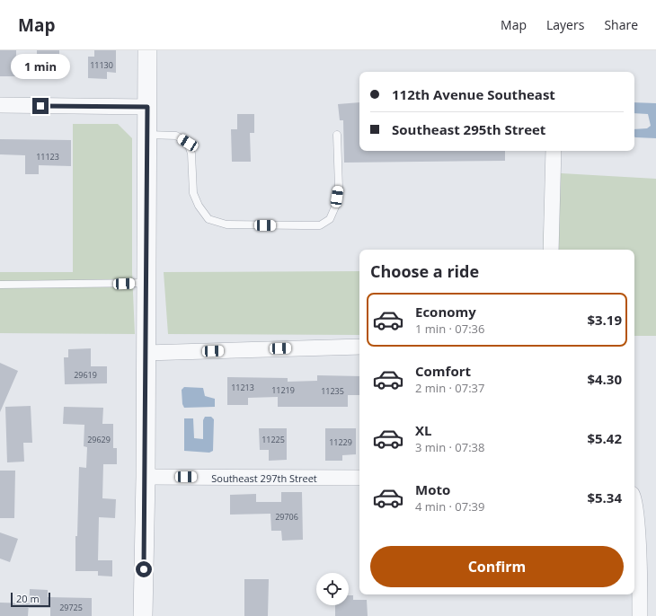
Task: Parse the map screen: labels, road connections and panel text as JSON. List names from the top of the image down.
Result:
{
  "streets": {
    "street": ["Southeast 297th Street"]
  },
  "house_numbers": [
    "11130",
    "11123",
    "29619",
    "11213",
    "11219",
    "11235",
    "29629",
    "11225",
    "11229",
    "29706",
    "29725"
  ],
  "scale_bar": "20 m",
  "page": {
    "header": "Map",
    "nav": ["Map", "Layers", "Share"],
    "bubble": "1 min",
    "banner": ["112th Avenue Southeast", "Southeast 295th Street"],
    "heading": "Choose a ride",
    "list": [
      {
        "name": "Economy",
        "note": "1 min · 07:36",
        "value": "$3.19"
      },
      {
        "name": "Comfort",
        "note": "2 min · 07:37",
        "value": "$4.30"
      },
      {
        "name": "XL",
        "note": "3 min · 07:38",
        "value": "$5.42"
      },
      {
        "name": "Moto",
        "note": "4 min · 07:39",
        "value": "$5.34"
      }
    ],
    "buttons": "Confirm",
    "scale": "20 m"
  }
}
